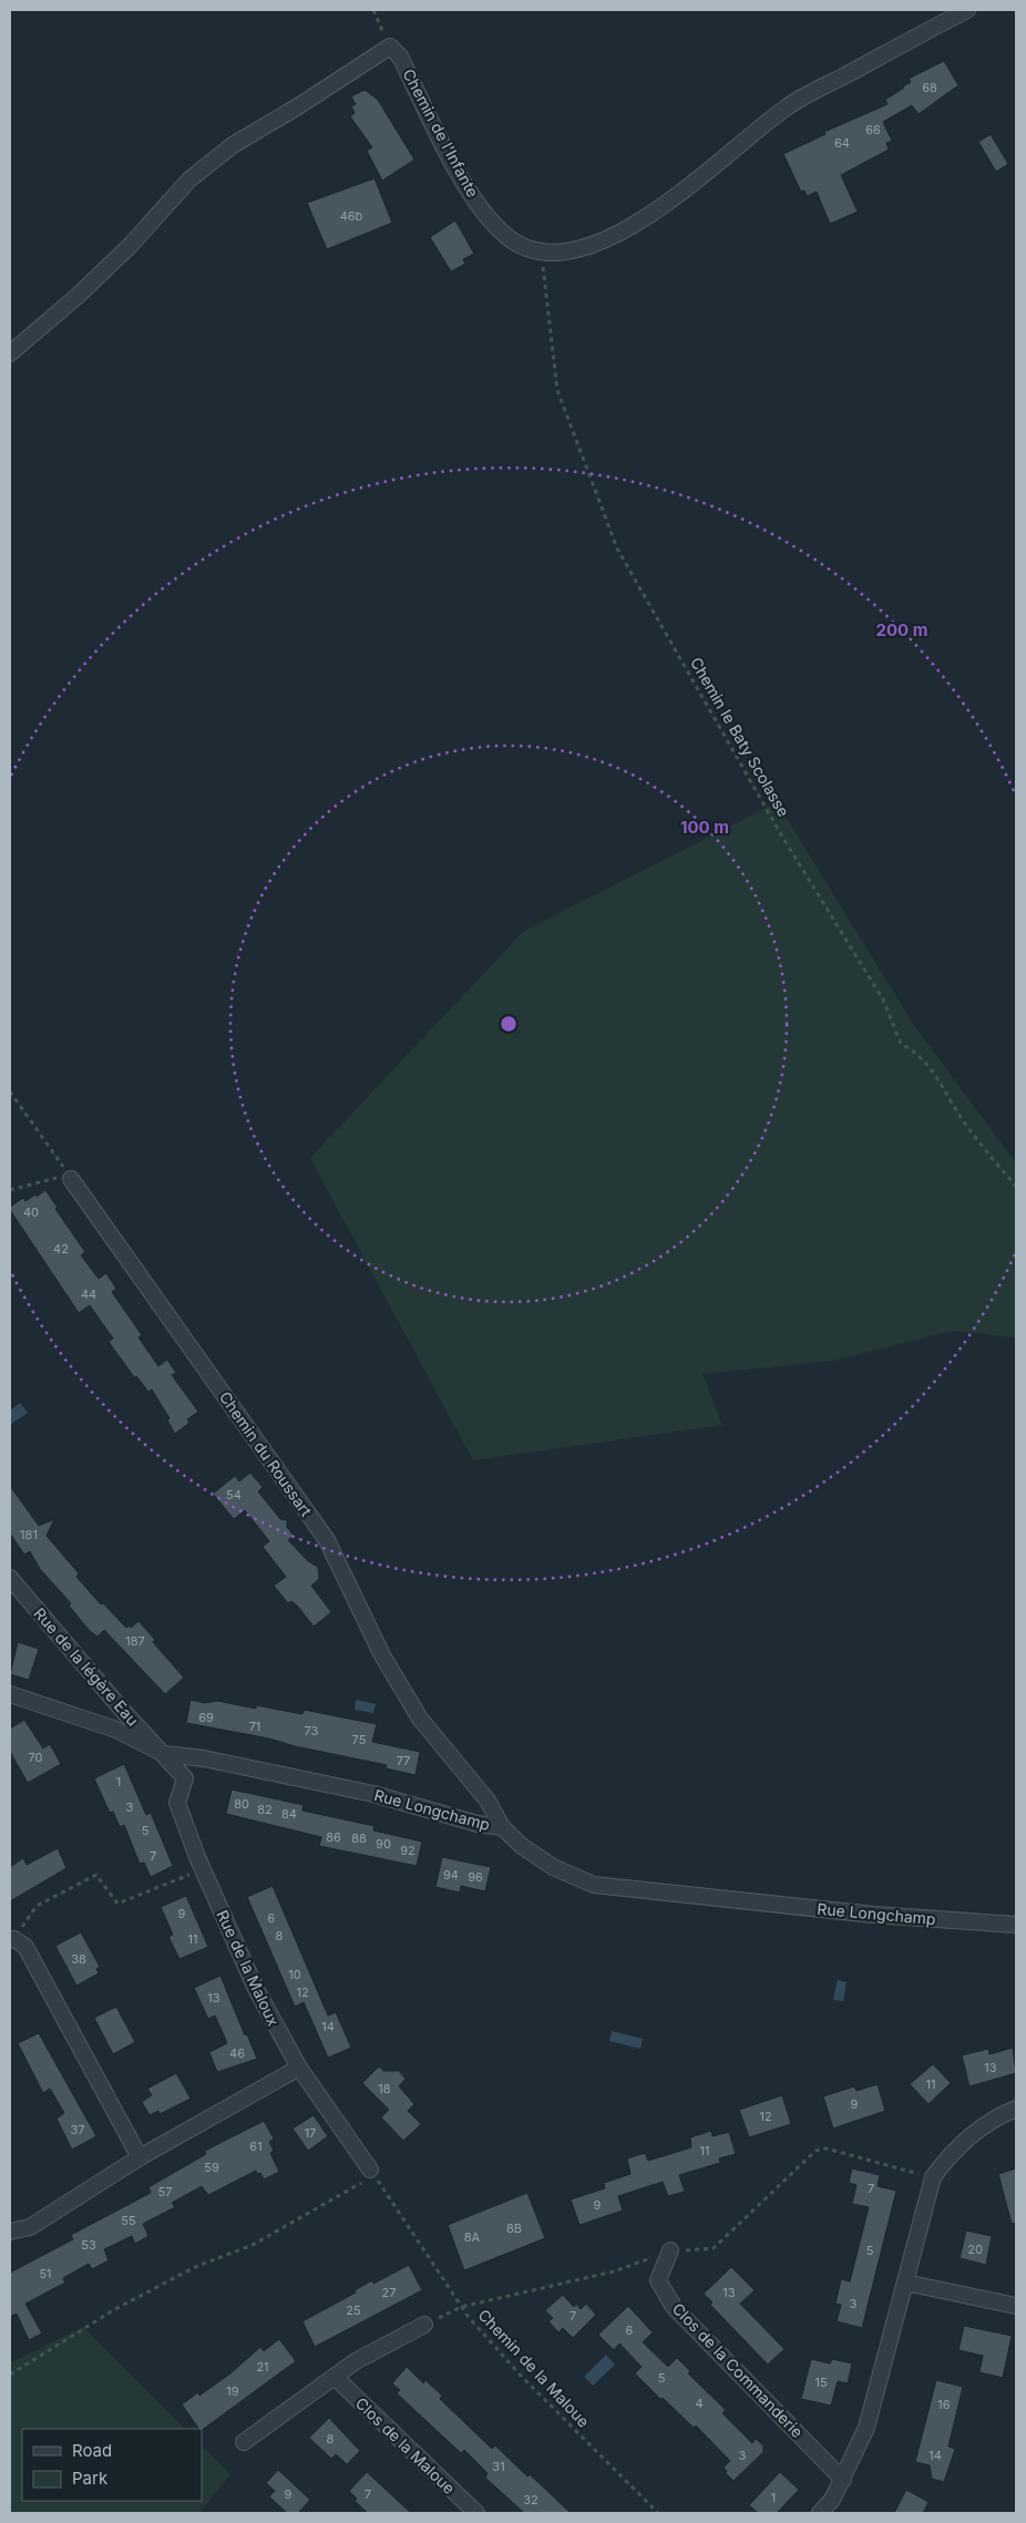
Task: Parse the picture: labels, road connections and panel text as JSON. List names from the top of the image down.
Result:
{
  "streets": {
    "street": [
      "Chemin de l'Infante",
      "Chemin du Roussart",
      "Rue de la légère Eau",
      "Rue Longchamp",
      "Rue de la Maloux",
      "Clos de la Commanderie",
      "Clos de la Maloue"
    ],
    "path": ["Chemin le Baty Scolasse", "Chemin de la Maloue"]
  },
  "crossings": [
    ["Chemin de l'Infante", "Chemin le Baty Scolasse"],
    ["Chemin du Roussart", "Rue Longchamp"],
    ["Rue de la légère Eau", "Rue Longchamp"],
    ["Rue de la légère Eau", "Rue de la Maloux"],
    ["Rue Longchamp", "Rue de la Maloux"],
    ["Rue de la Maloux", "Chemin de la Maloue"]
  ],
  "house_numbers": [
    "68",
    "66",
    "64",
    "46b",
    "40",
    "42",
    "44",
    "54",
    "181",
    "187",
    "69",
    "71",
    "73",
    "75",
    "70",
    "77",
    "1",
    "80",
    "3",
    "82",
    "84",
    "5",
    "86",
    "88",
    "90",
    "92",
    "7",
    "94",
    "96",
    "9",
    "6",
    "8",
    "11",
    "38",
    "10",
    "12",
    "13",
    "14",
    "46",
    "13",
    "11",
    "18",
    "9",
    "12",
    "37",
    "17",
    "61",
    "11",
    "59",
    "7",
    "57",
    "9",
    "55",
    "8B",
    "8A",
    "53",
    "20",
    "5",
    "51",
    "27",
    "13",
    "3",
    "25",
    "7",
    "6",
    "21",
    "5",
    "15",
    "19",
    "4",
    "16",
    "8",
    "3",
    "14",
    "31",
    "9",
    "7",
    "1",
    "32"
  ],
  "legend": ["Road", "Park"],
  "rings": ["200 m", "100 m"]
}
